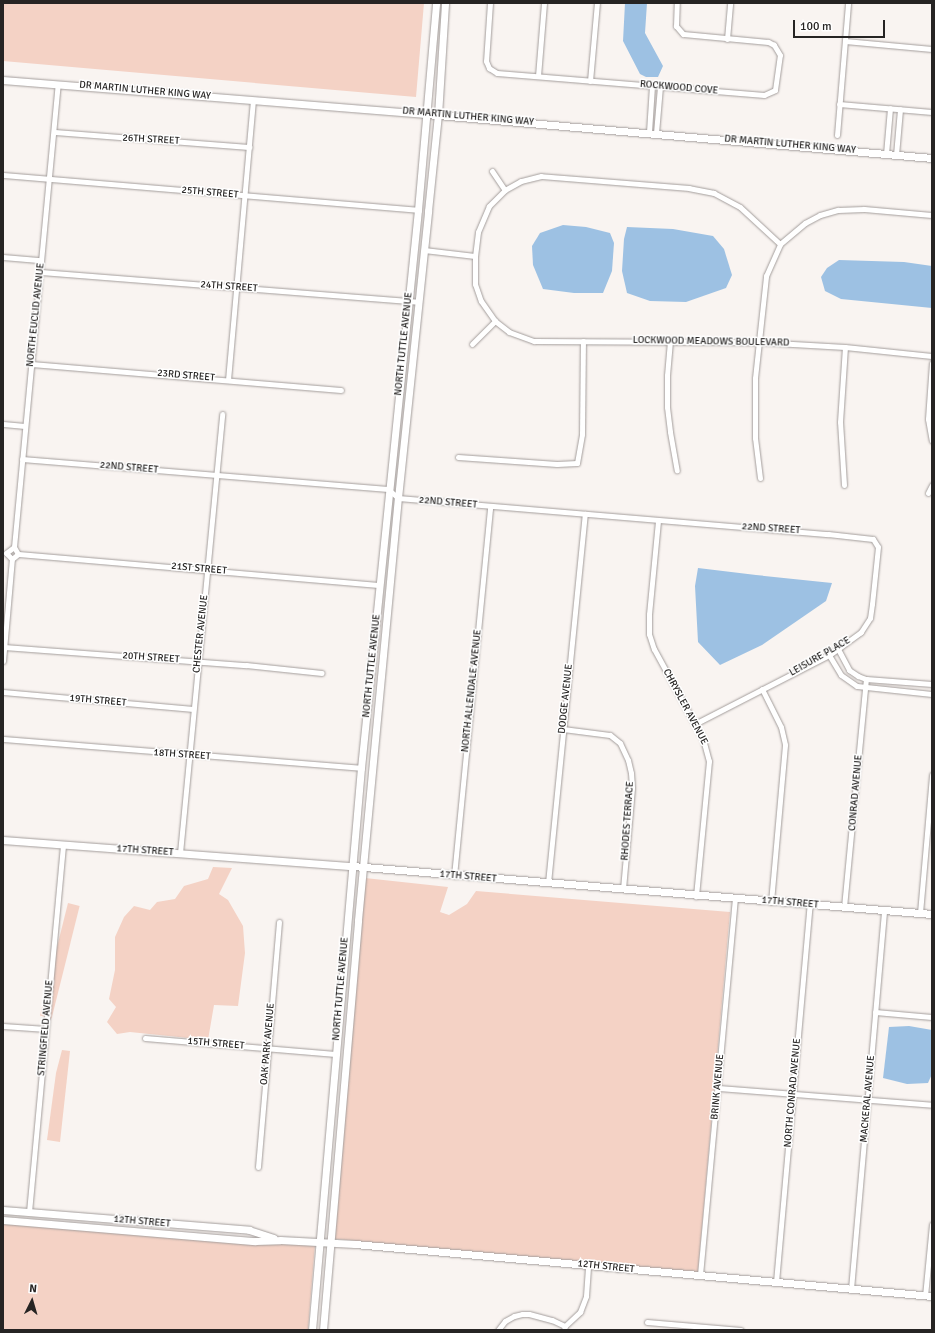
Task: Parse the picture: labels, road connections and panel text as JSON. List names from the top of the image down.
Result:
{
  "streets": {
    "main road": [
      "DR MARTIN LUTHER KING WAY",
      "NORTH TUTTLE AVENUE",
      "17TH STREET",
      "12TH STREET"
    ],
    "street": [
      "ROCKWOOD COVE",
      "26TH STREET",
      "25TH STREET",
      "24TH STREET",
      "NORTH EUCLID AVENUE",
      "LOCKWOOD MEADOWS BOULEVARD",
      "23RD STREET",
      "22ND STREET",
      "21ST STREET",
      "CHESTER AVENUE",
      "LEISURE PLACE",
      "20TH STREET",
      "NORTH ALLENDALE AVENUE",
      "DODGE AVENUE",
      "19TH STREET",
      "CHRYSLER AVENUE",
      "18TH STREET",
      "CONRAD AVENUE",
      "RHODES TERRACE",
      "STRINGFIELD AVENUE",
      "15TH STREET",
      "OAK PARK AVENUE",
      "BRINK AVENUE",
      "NORTH CONRAD AVENUE",
      "MACKERAL AVENUE"
    ]
  },
  "crossings": [
    ["DR MARTIN LUTHER KING WAY", "NORTH EUCLID AVENUE"],
    ["DR MARTIN LUTHER KING WAY", "NORTH TUTTLE AVENUE"],
    ["26TH STREET", "NORTH EUCLID AVENUE"],
    ["25TH STREET", "NORTH EUCLID AVENUE"],
    ["25TH STREET", "NORTH TUTTLE AVENUE"],
    ["24TH STREET", "NORTH EUCLID AVENUE"],
    ["24TH STREET", "NORTH TUTTLE AVENUE"],
    ["NORTH EUCLID AVENUE", "23RD STREET"],
    ["NORTH EUCLID AVENUE", "22ND STREET"],
    ["NORTH TUTTLE AVENUE", "22ND STREET"],
    ["NORTH TUTTLE AVENUE", "21ST STREET"],
    ["NORTH TUTTLE AVENUE", "18TH STREET"],
    ["NORTH TUTTLE AVENUE", "17TH STREET"],
    ["NORTH TUTTLE AVENUE", "15TH STREET"],
    ["NORTH TUTTLE AVENUE", "12TH STREET"],
    ["22ND STREET", "CHESTER AVENUE"],
    ["22ND STREET", "LEISURE PLACE"],
    ["22ND STREET", "NORTH ALLENDALE AVENUE"],
    ["22ND STREET", "DODGE AVENUE"],
    ["22ND STREET", "CHRYSLER AVENUE"],
    ["21ST STREET", "CHESTER AVENUE"],
    ["CHESTER AVENUE", "20TH STREET"],
    ["CHESTER AVENUE", "19TH STREET"],
    ["CHESTER AVENUE", "18TH STREET"],
    ["CHESTER AVENUE", "17TH STREET"],
    ["LEISURE PLACE", "CHRYSLER AVENUE"],
    ["NORTH ALLENDALE AVENUE", "17TH STREET"],
    ["DODGE AVENUE", "RHODES TERRACE"],
    ["DODGE AVENUE", "17TH STREET"],
    ["CHRYSLER AVENUE", "17TH STREET"],
    ["CONRAD AVENUE", "17TH STREET"],
    ["RHODES TERRACE", "17TH STREET"],
    ["17TH STREET", "STRINGFIELD AVENUE"],
    ["17TH STREET", "BRINK AVENUE"],
    ["17TH STREET", "NORTH CONRAD AVENUE"],
    ["17TH STREET", "MACKERAL AVENUE"],
    ["STRINGFIELD AVENUE", "12TH STREET"],
    ["15TH STREET", "OAK PARK AVENUE"],
    ["BRINK AVENUE", "12TH STREET"],
    ["NORTH CONRAD AVENUE", "12TH STREET"],
    ["MACKERAL AVENUE", "12TH STREET"]
  ],
  "scale_bar": "100 m",
  "north": "top"
}
